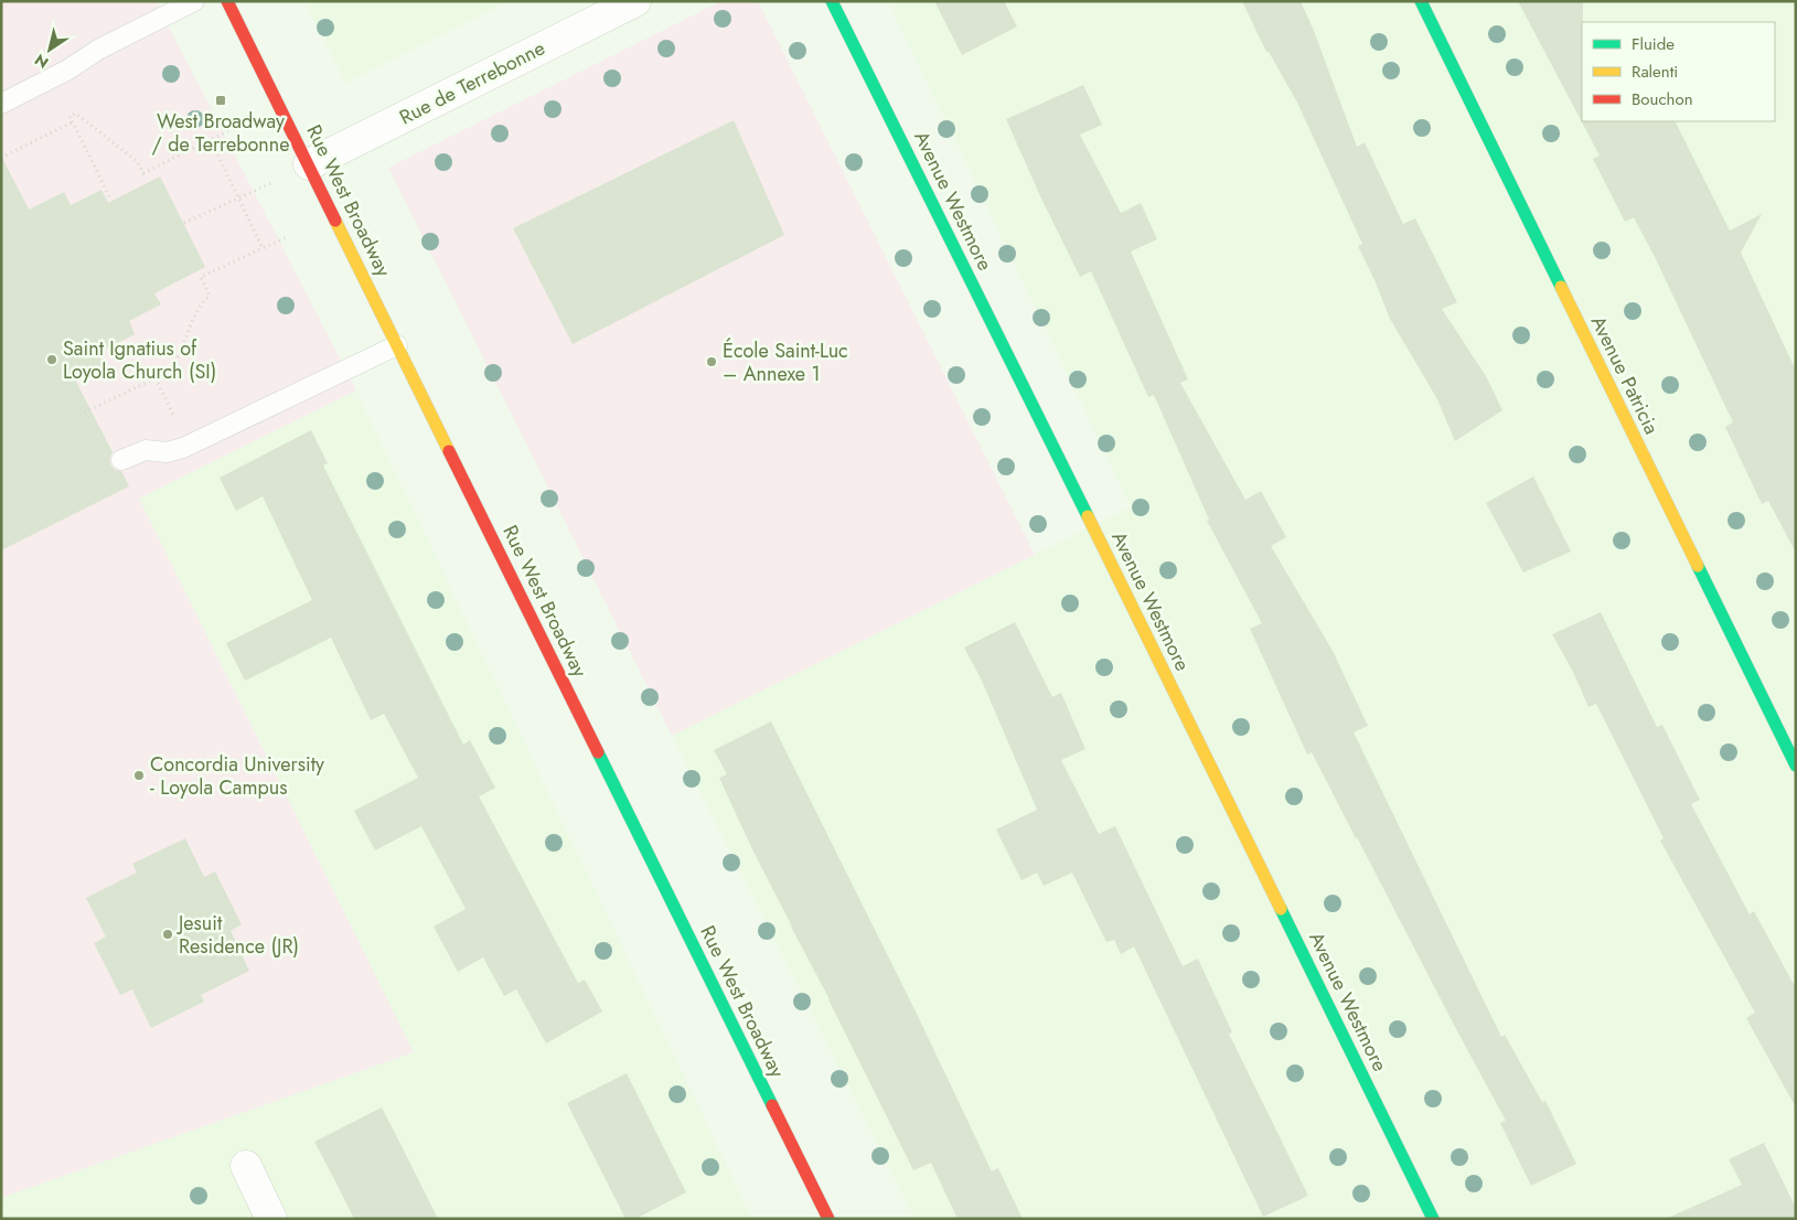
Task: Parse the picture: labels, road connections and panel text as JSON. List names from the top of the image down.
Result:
{
  "streets": {
    "street": [
      "Rue de Terrebonne",
      "Rue West Broadway",
      "Avenue Westmore",
      "Avenue Patricia"
    ]
  },
  "crossings": [
    ["Rue de Terrebonne", "Rue West Broadway"]
  ],
  "places": {
    "transit": ["West Broadway / de Terrebonne"],
    "other": [
      "Saint Ignatius of Loyola Church (SI)",
      "École Saint-Luc – Annexe 1",
      "Concordia University - Loyola Campus",
      "Jesuit Residence (JR)"
    ]
  },
  "legend": ["Fluide", "Ralenti", "Bouchon"],
  "north": "bottom left"
}
